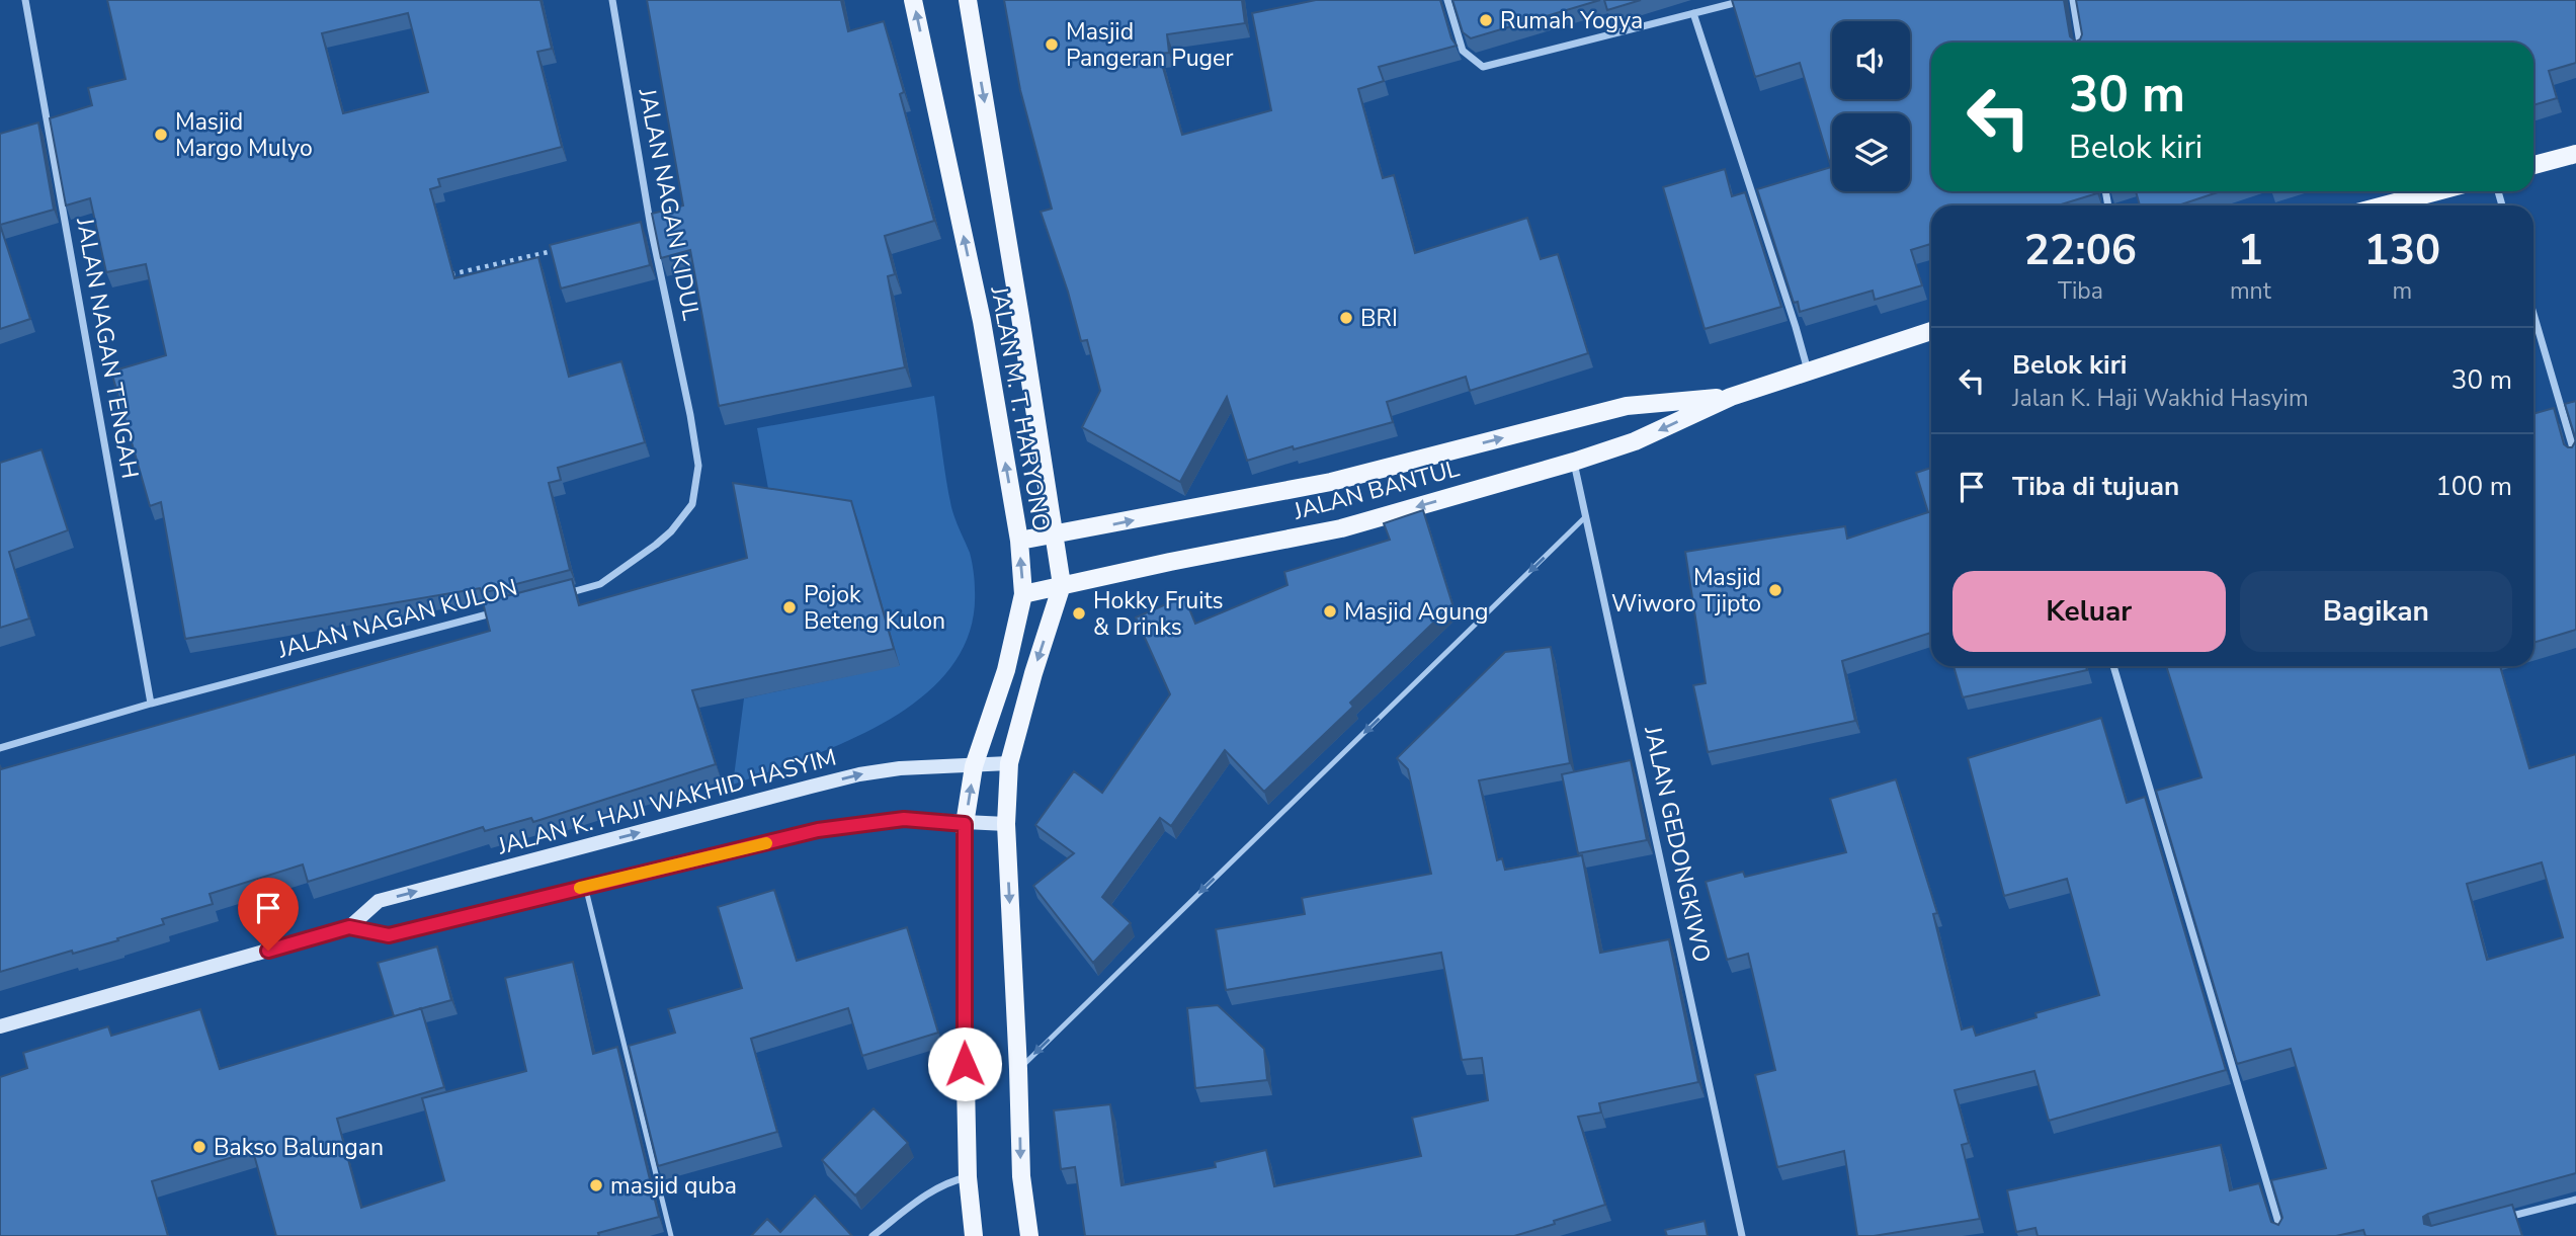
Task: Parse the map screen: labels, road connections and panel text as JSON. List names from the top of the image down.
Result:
{
  "streets": {
    "main road": ["JALAN M. T. HARYONO", "JALAN BANTUL", "JALAN K. HAJI WAKHID HASYIM"],
    "street": [
      "JALAN NAGAN KIDUL",
      "JALAN NAGAN TENGAH",
      "JALAN NAGAN KULON",
      "JALAN GEDONGKIWO"
    ]
  },
  "crossings": [
    ["JALAN NAGAN TENGAH", "JALAN NAGAN KULON"],
    ["JALAN M. T. HARYONO", "JALAN BANTUL"],
    ["JALAN M. T. HARYONO", "JALAN K. HAJI WAKHID HASYIM"],
    ["JALAN BANTUL", "JALAN GEDONGKIWO"]
  ],
  "places": [
    "Rumah Yogya",
    "Masjid Pangeran Puger",
    "Masjid Margo Mulyo",
    "BRI",
    "Masjid Wiworo Tjipto",
    "Pojok Beteng Kulon",
    "Masjid Agung",
    "Hokky Fruits & Drinks",
    "Bakso Balungan",
    "masjid quba"
  ],
  "page": {
    "turn": ["30 m", "Belok kiri"],
    "eta": [
      "22:06",
      "Tiba",
      "1",
      "mnt",
      "130",
      "m"
    ],
    "list": [
      {
        "name": "Belok kiri",
        "note": "Jalan K. Haji Wakhid Hasyim",
        "value": "30 m"
      },
      {
        "name": "Tiba di tujuan",
        "value": "100 m"
      }
    ],
    "buttons": ["Keluar", "Bagikan"]
  }
}
